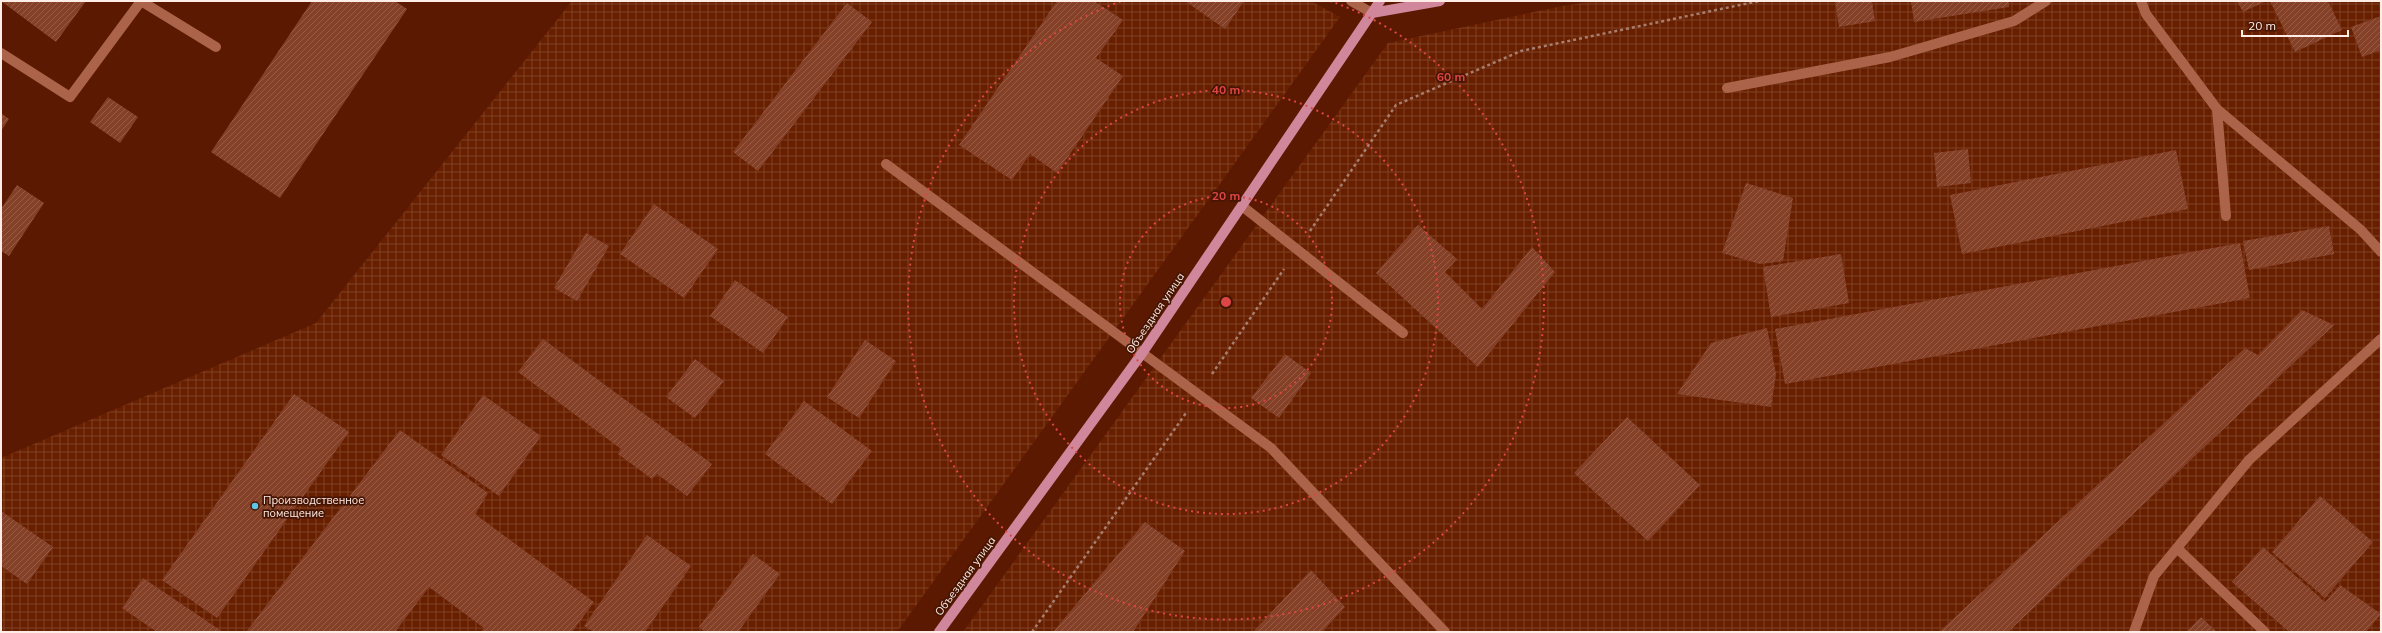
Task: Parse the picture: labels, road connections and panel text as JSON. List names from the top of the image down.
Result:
{
  "streets": {
    "main road": ["Объездная улица"]
  },
  "places": ["Производственное помещение"],
  "scale_bar": "20 m",
  "rings": ["60 m", "40 m", "20 m"]
}
